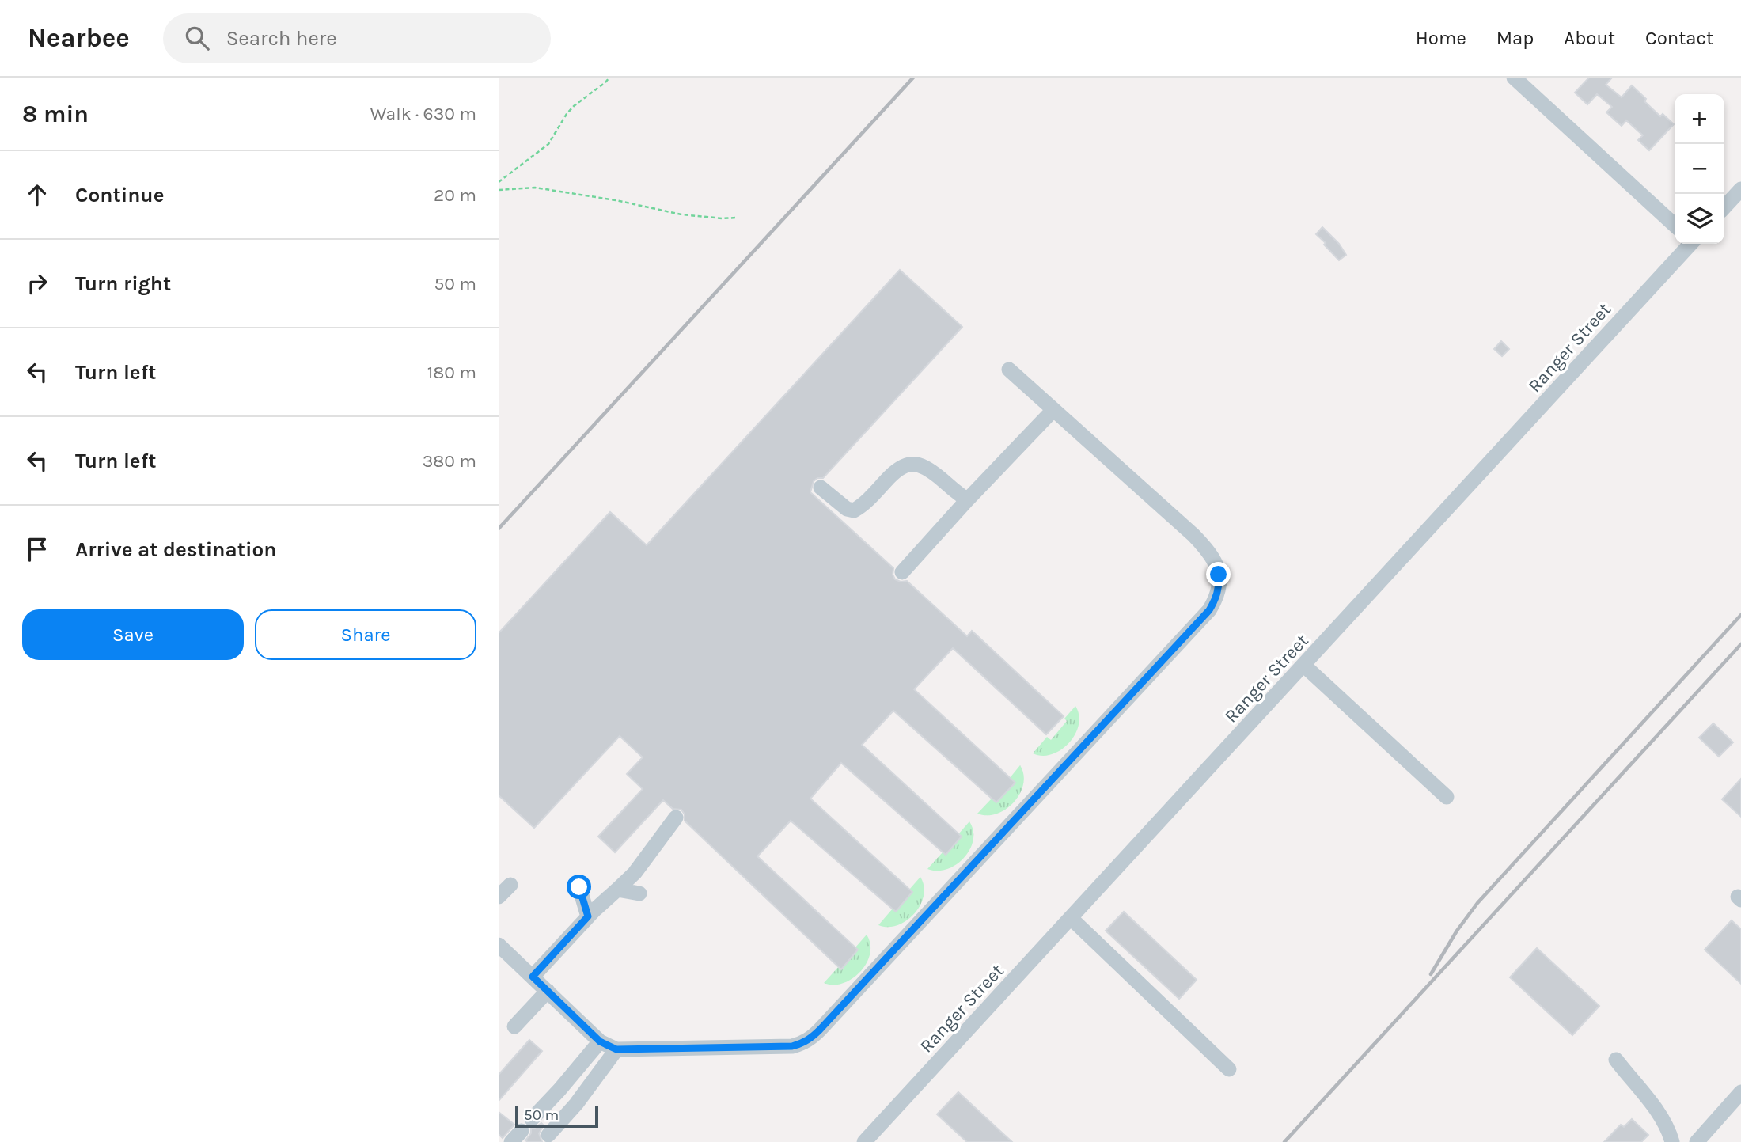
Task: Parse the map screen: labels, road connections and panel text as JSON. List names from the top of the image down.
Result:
{
  "streets": {
    "lane": ["Ranger Street"]
  },
  "scale_bar": "50 m",
  "page": {
    "header": "Nearbee",
    "search": "Search here",
    "nav": [
      "Home",
      "Map",
      "About",
      "Contact"
    ],
    "heading": ["8 min", "Walk · 630 m"],
    "map_buttons": ["+", "−"],
    "list": [
      ["Continue", "20 m"],
      ["Turn right", "50 m"],
      ["Turn left", "180 m"],
      ["Turn left", "380 m"],
      "Arrive at destination"
    ],
    "buttons": ["Save", "Share"],
    "scale": "50 m"
  }
}
